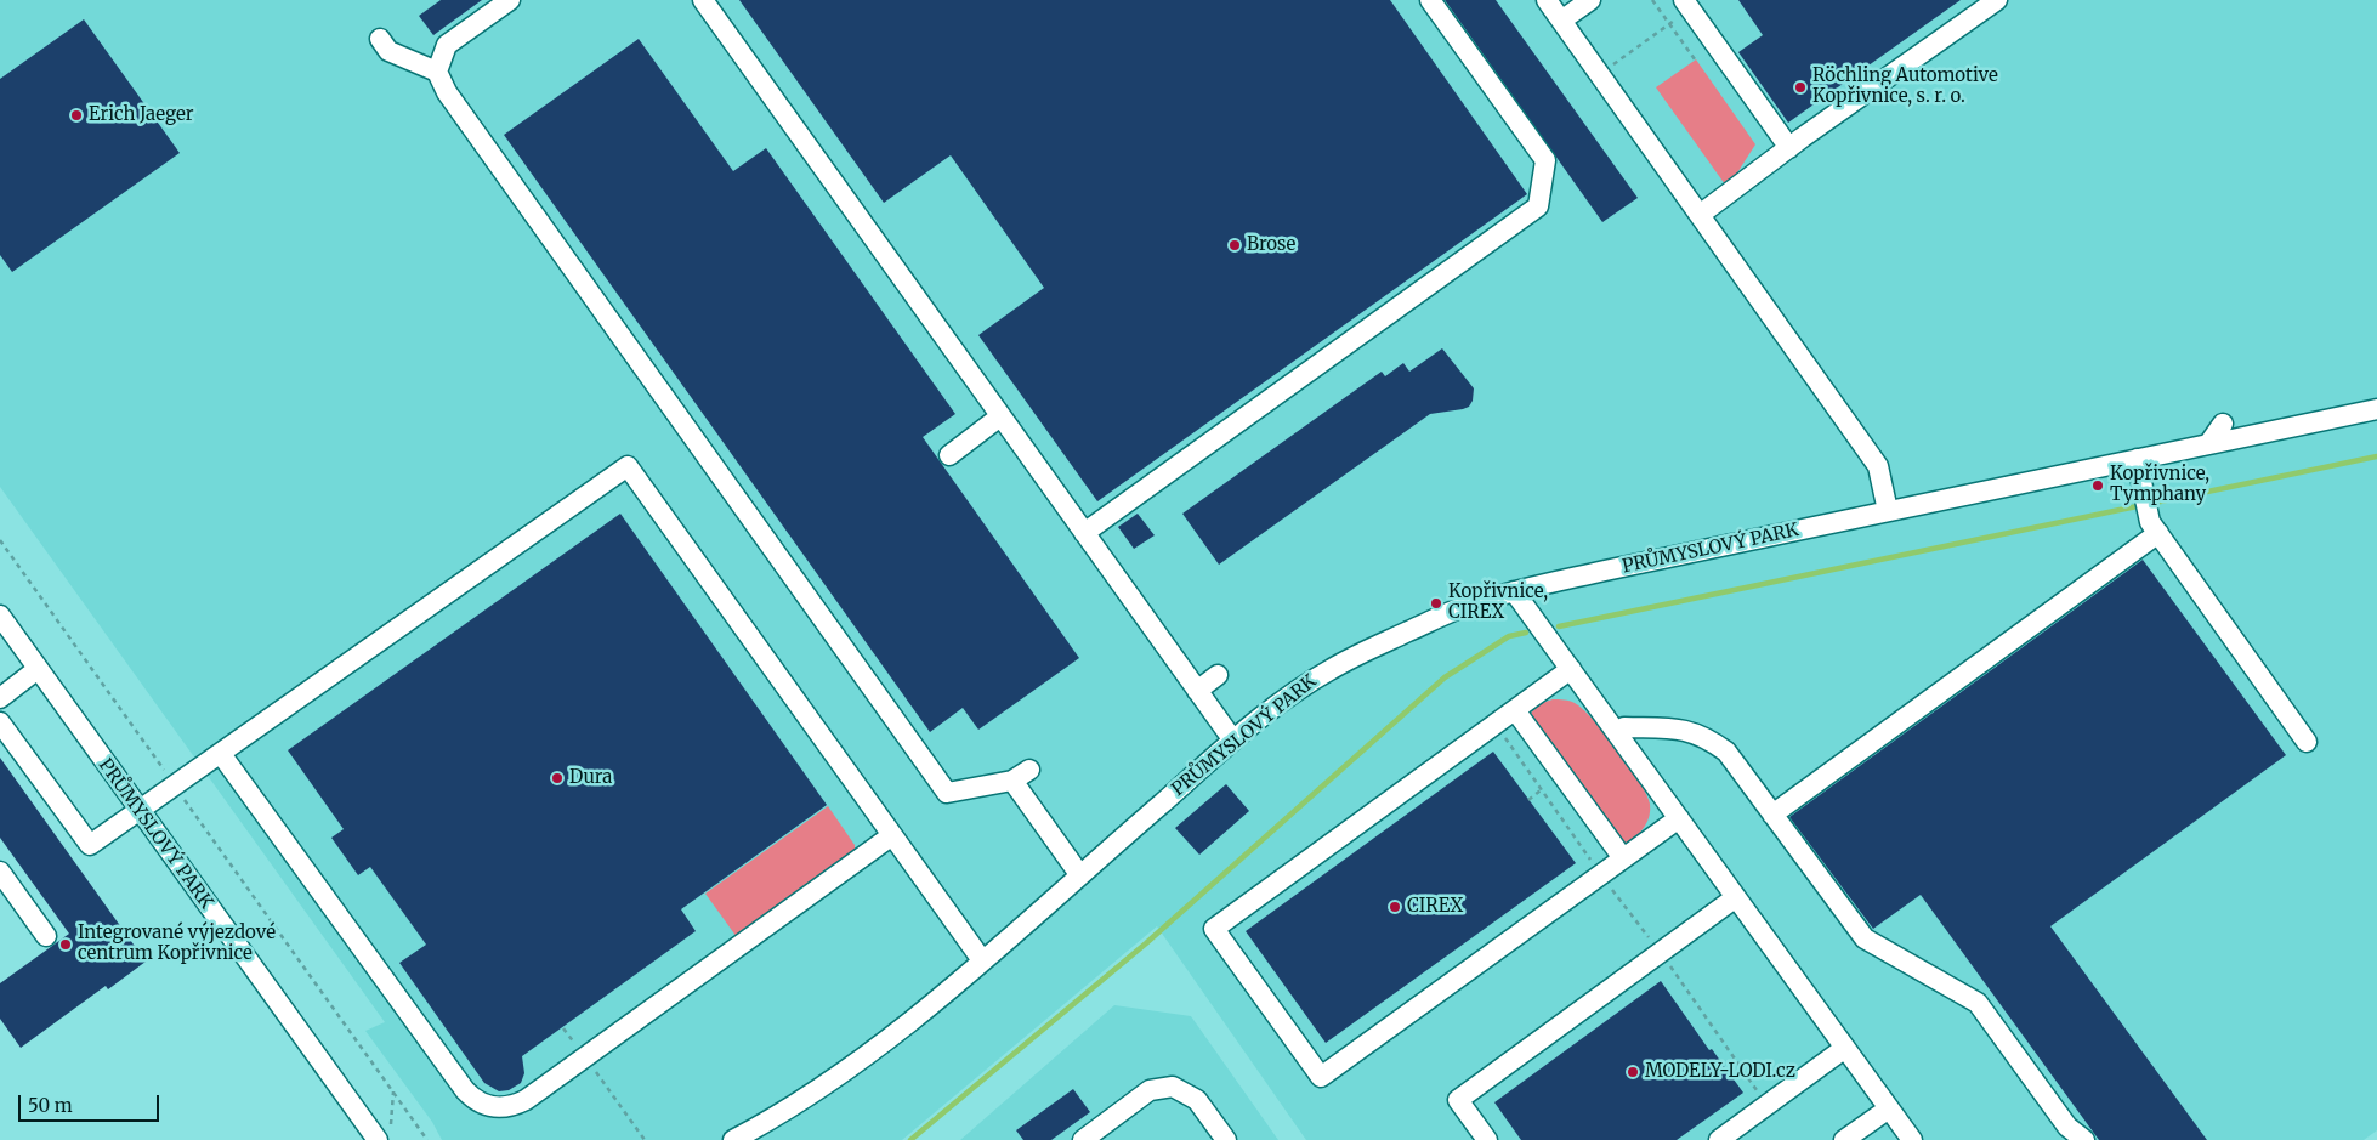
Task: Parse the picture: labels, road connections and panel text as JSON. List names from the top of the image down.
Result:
{
  "streets": {
    "street": ["PRŮMYSLOVÝ PARK"]
  },
  "places": [
    "Röchling Automotive Kopřivnice, s. r. o.",
    "Erich Jaeger",
    "Brose",
    "Kopřivnice, Tymphany",
    "Kopřivnice, CIREX",
    "Dura",
    "CIREX",
    "Integrované výjezdové centrum Kopřivnice",
    "MODELY-LODI.cz"
  ],
  "scale_bar": "50 m"
}
